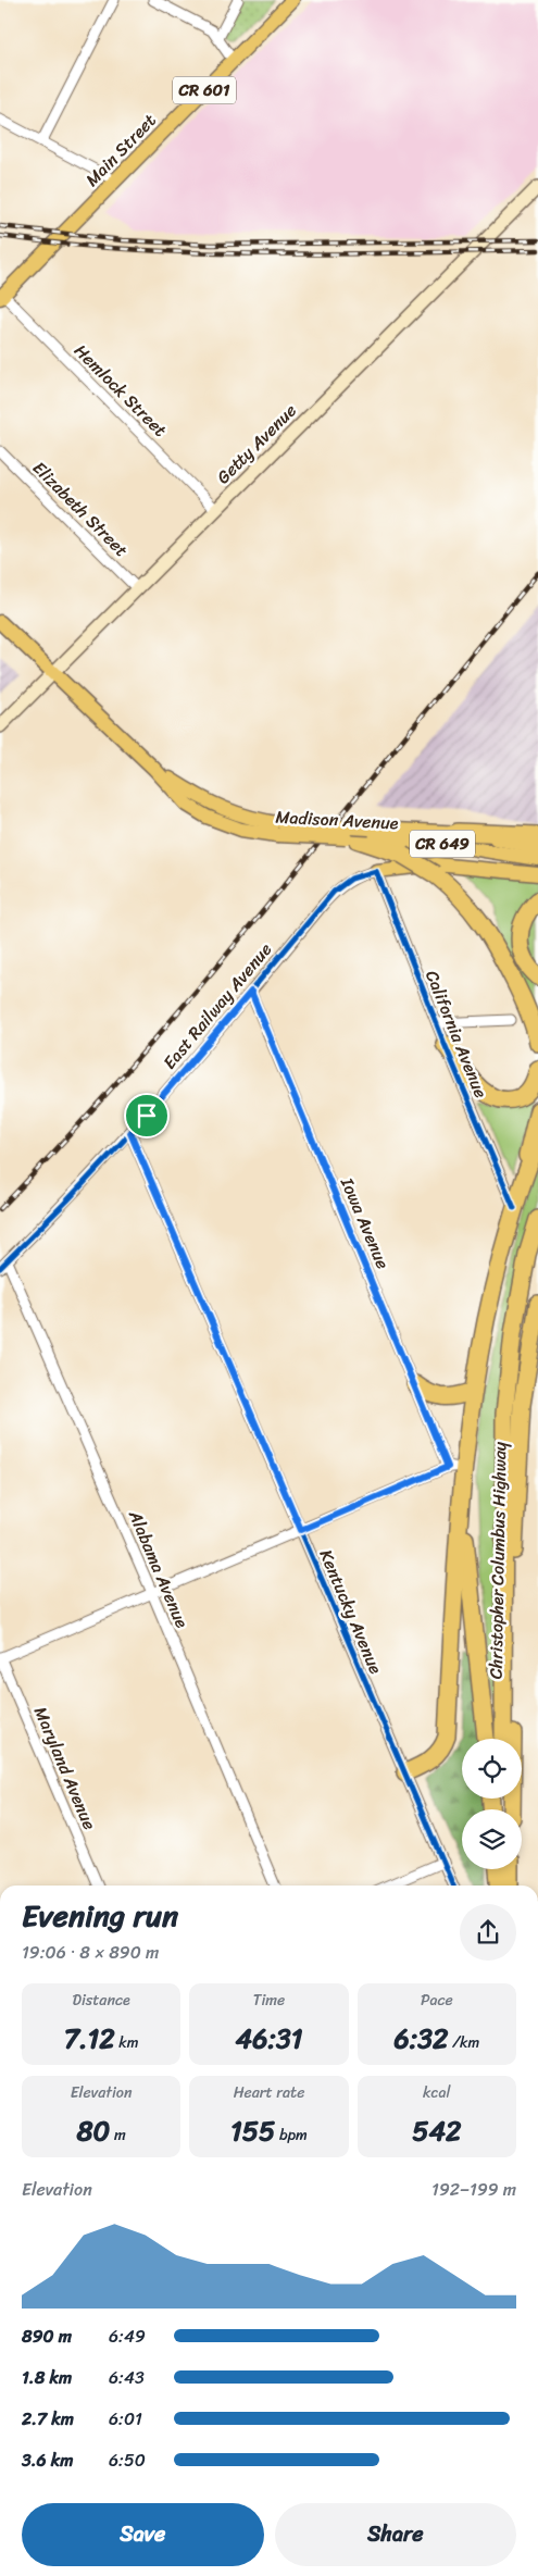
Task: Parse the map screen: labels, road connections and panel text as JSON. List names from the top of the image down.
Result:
{
  "streets": {
    "highway": ["Christopher Columbus Highway"],
    "main road": [
      "CR 601",
      "Main Street",
      "Getty Avenue",
      "Madison Avenue",
      "CR 649"
    ],
    "street": [
      "Hemlock Street",
      "Elizabeth Street",
      "East Railway Avenue",
      "California Avenue",
      "Iowa Avenue",
      "Alabama Avenue",
      "Kentucky Avenue",
      "Maryland Avenue"
    ]
  },
  "crossings": [
    ["Main Street", "Hemlock Street"],
    ["Hemlock Street", "Getty Avenue"],
    ["Getty Avenue", "Elizabeth Street"],
    ["Getty Avenue", "Madison Avenue"],
    ["East Railway Avenue", "California Avenue"],
    ["East Railway Avenue", "Iowa Avenue"],
    ["East Railway Avenue", "Alabama Avenue"],
    ["East Railway Avenue", "Kentucky Avenue"]
  ],
  "page": {
    "heading": ["Evening run", "19:06 · 8 × 890 m"],
    "stats": [
      ["Distance", "7.12 km"],
      ["Time", "46:31"],
      ["Pace", "6:32 /km"],
      ["Elevation", "80 m"],
      ["Heart rate", "155 bpm"],
      ["kcal", "542"]
    ],
    "chart": ["Elevation", "192–199 m"],
    "list": [
      {
        "name": "890 m",
        "note": "6:49"
      },
      {
        "name": "1.8 km",
        "note": "6:43"
      },
      {
        "name": "2.7 km",
        "note": "6:01"
      },
      {
        "name": "3.6 km",
        "note": "6:50"
      }
    ],
    "buttons": ["Save", "Share"]
  }
}
